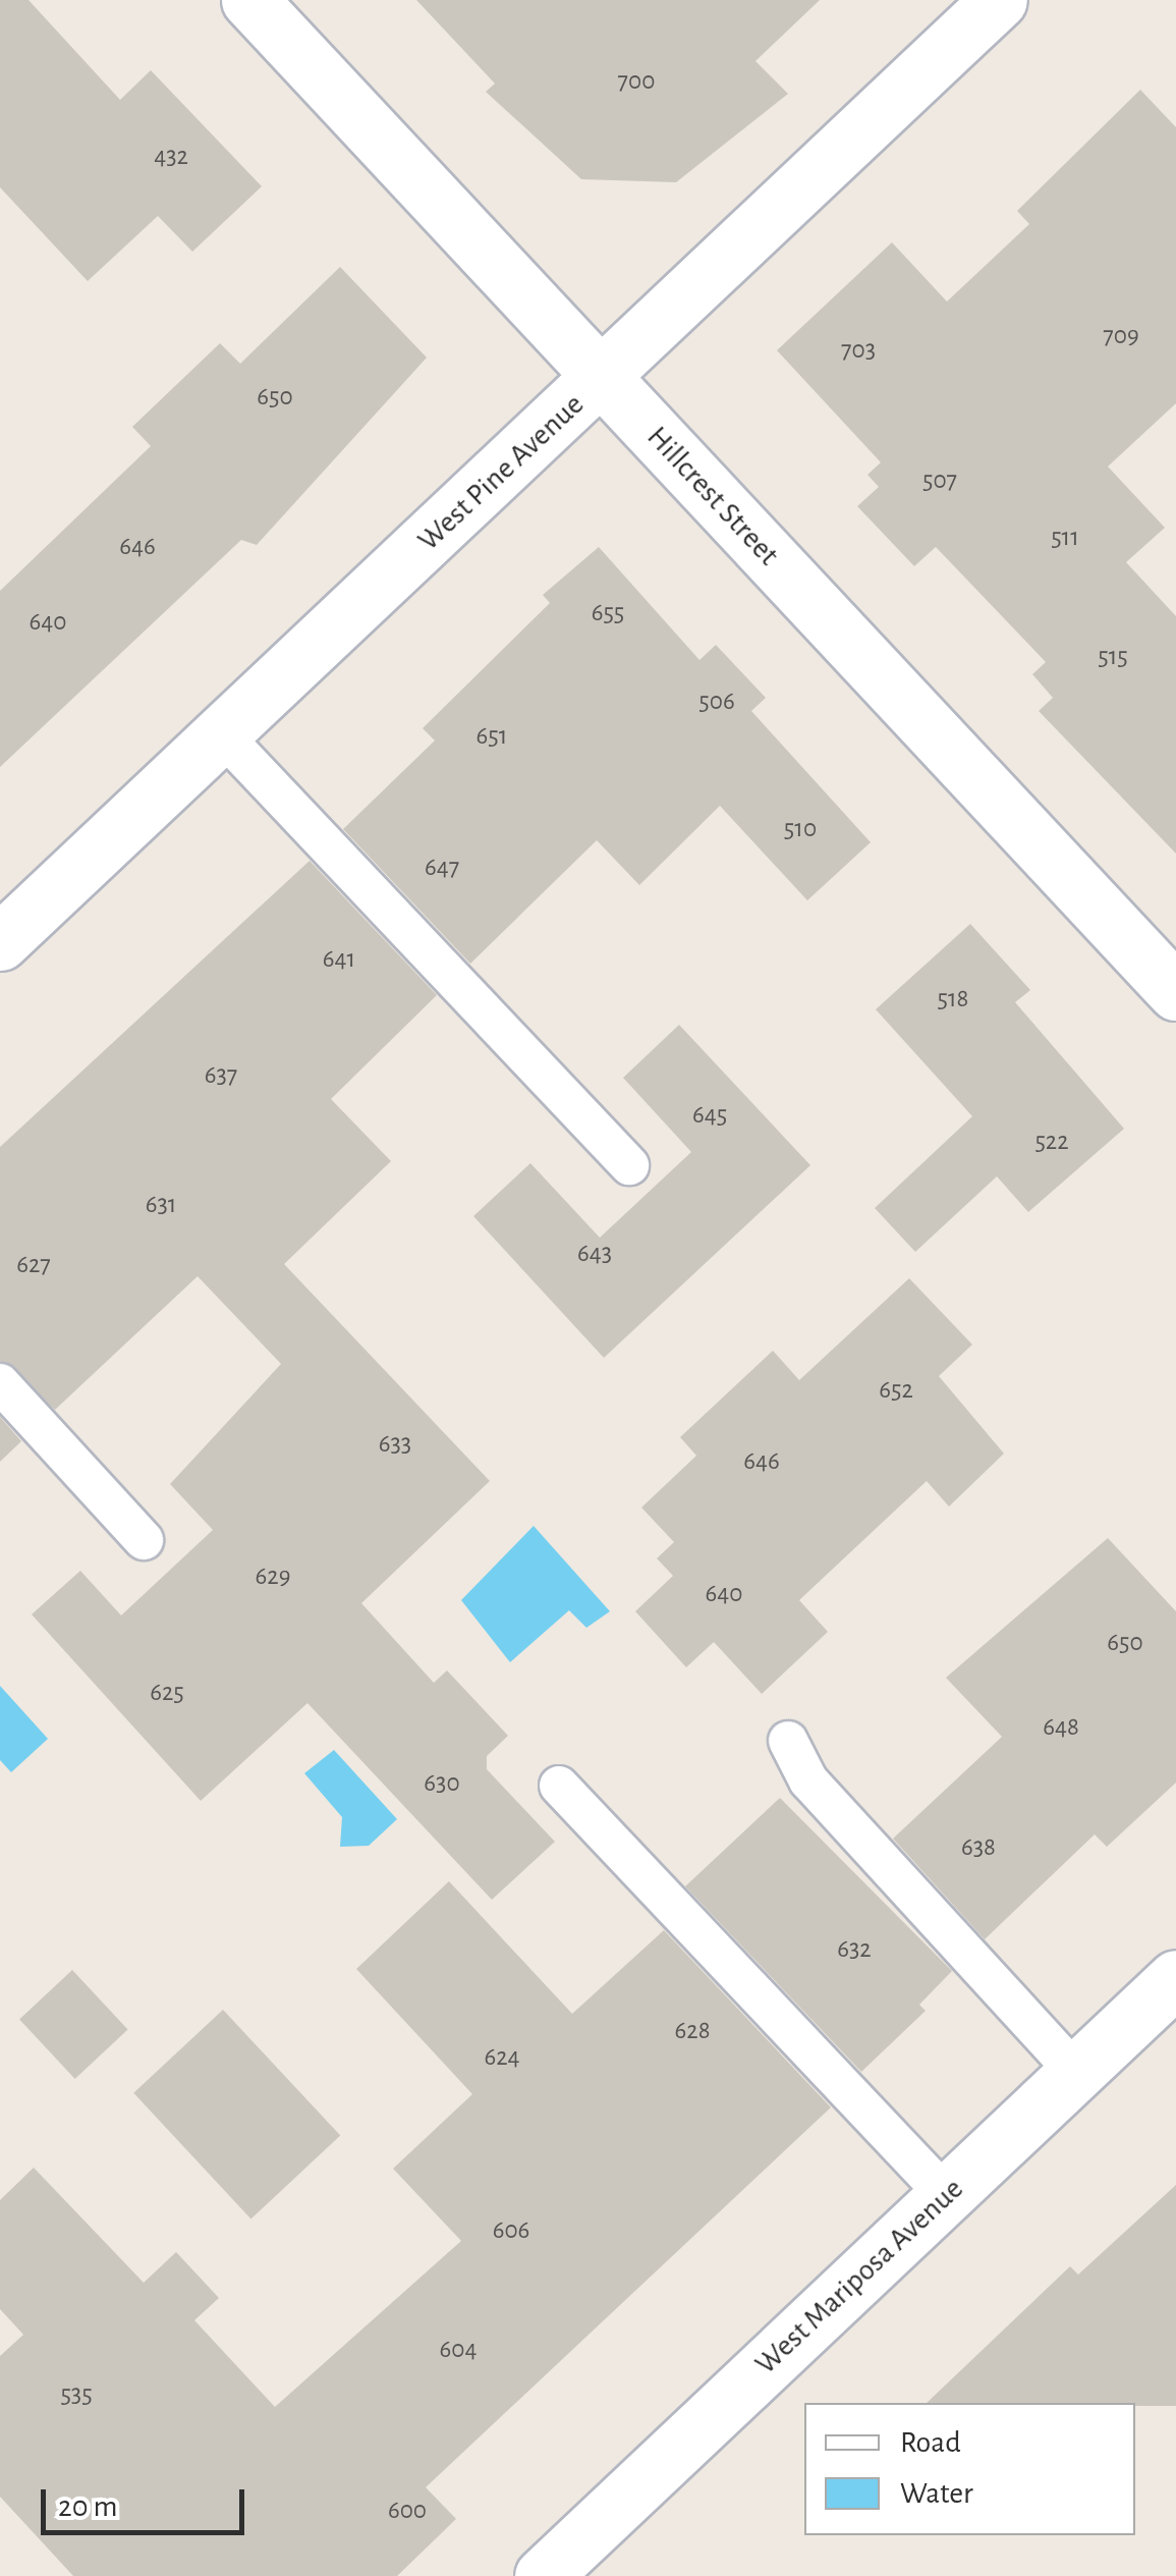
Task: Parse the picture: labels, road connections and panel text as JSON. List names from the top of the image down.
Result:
{
  "streets": {
    "street": ["West Pine Avenue", "Hillcrest Street", "West Mariposa Avenue"]
  },
  "crossings": [
    ["West Pine Avenue", "Hillcrest Street"]
  ],
  "house_numbers": [
    "700",
    "432",
    "709",
    "703",
    "650",
    "507",
    "511",
    "646",
    "655",
    "640",
    "515",
    "506",
    "651",
    "510",
    "647",
    "641",
    "518",
    "637",
    "645",
    "522",
    "631",
    "643",
    "627",
    "652",
    "633",
    "646",
    "629",
    "640",
    "650",
    "625",
    "648",
    "630",
    "638",
    "632",
    "628",
    "624",
    "606",
    "604",
    "535",
    "600"
  ],
  "legend": ["Road", "Water"],
  "scale_bar": "20 m"
}
